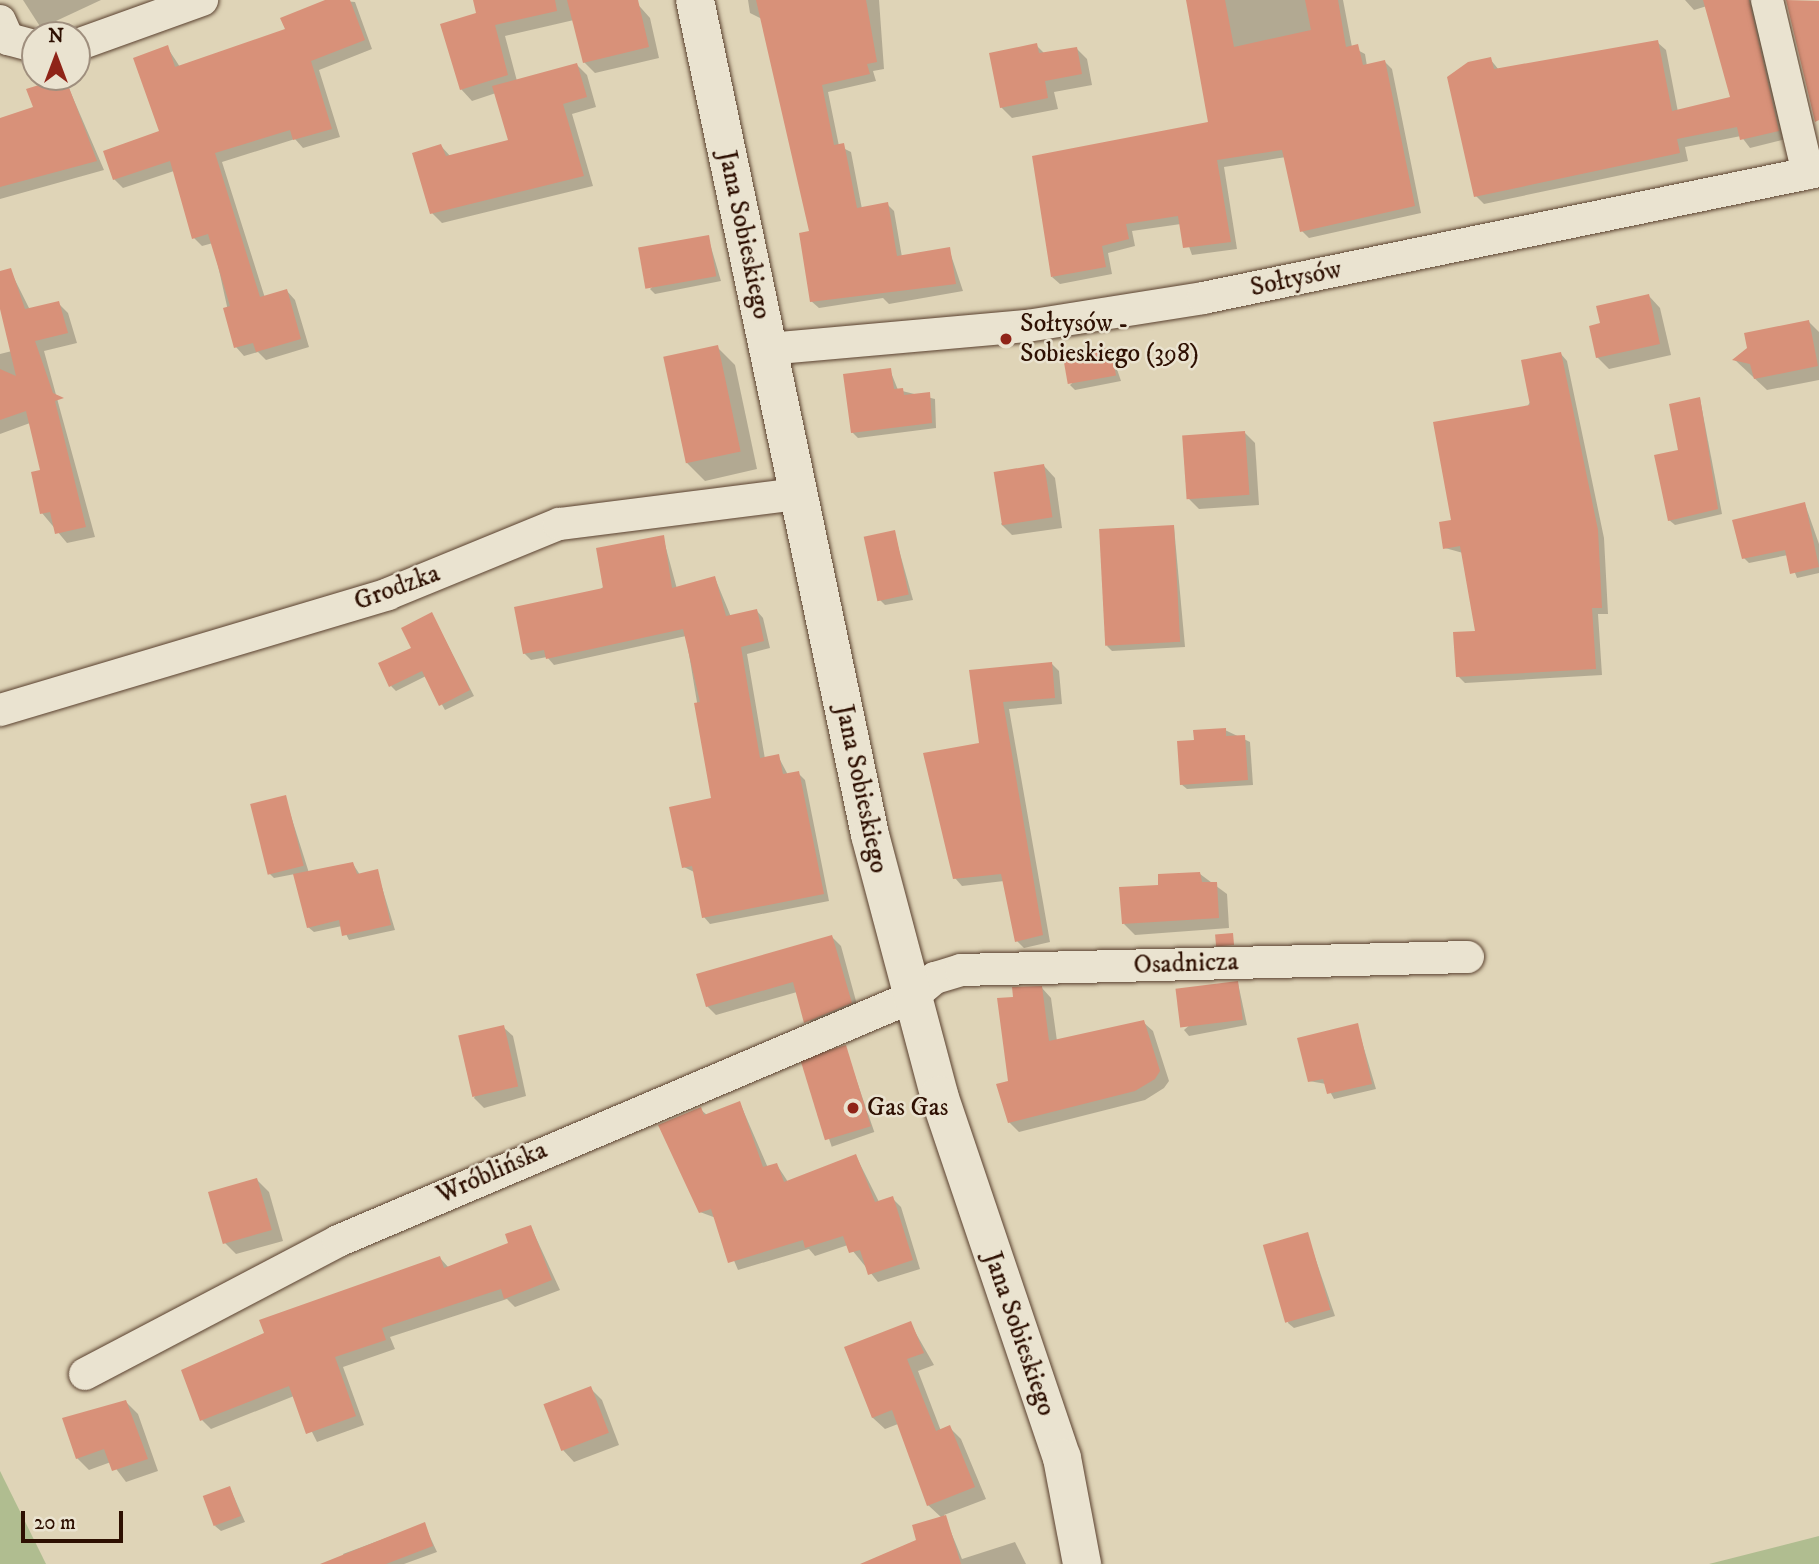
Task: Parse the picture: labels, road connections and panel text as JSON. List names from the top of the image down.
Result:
{
  "streets": {
    "street": [
      "Jana Sobieskiego",
      "Sołtysów",
      "Grodzka",
      "Osadnicza",
      "Wróblińska"
    ]
  },
  "crossings": [
    ["Jana Sobieskiego", "Sołtysów"],
    ["Jana Sobieskiego", "Grodzka"],
    ["Jana Sobieskiego", "Osadnicza"],
    ["Jana Sobieskiego", "Wróblińska"],
    ["Osadnicza", "Wróblińska"]
  ],
  "places": ["Sołtysów - Sobieskiego (398)", "Gas Gas"],
  "scale_bar": "20 m",
  "north": "top"
}
